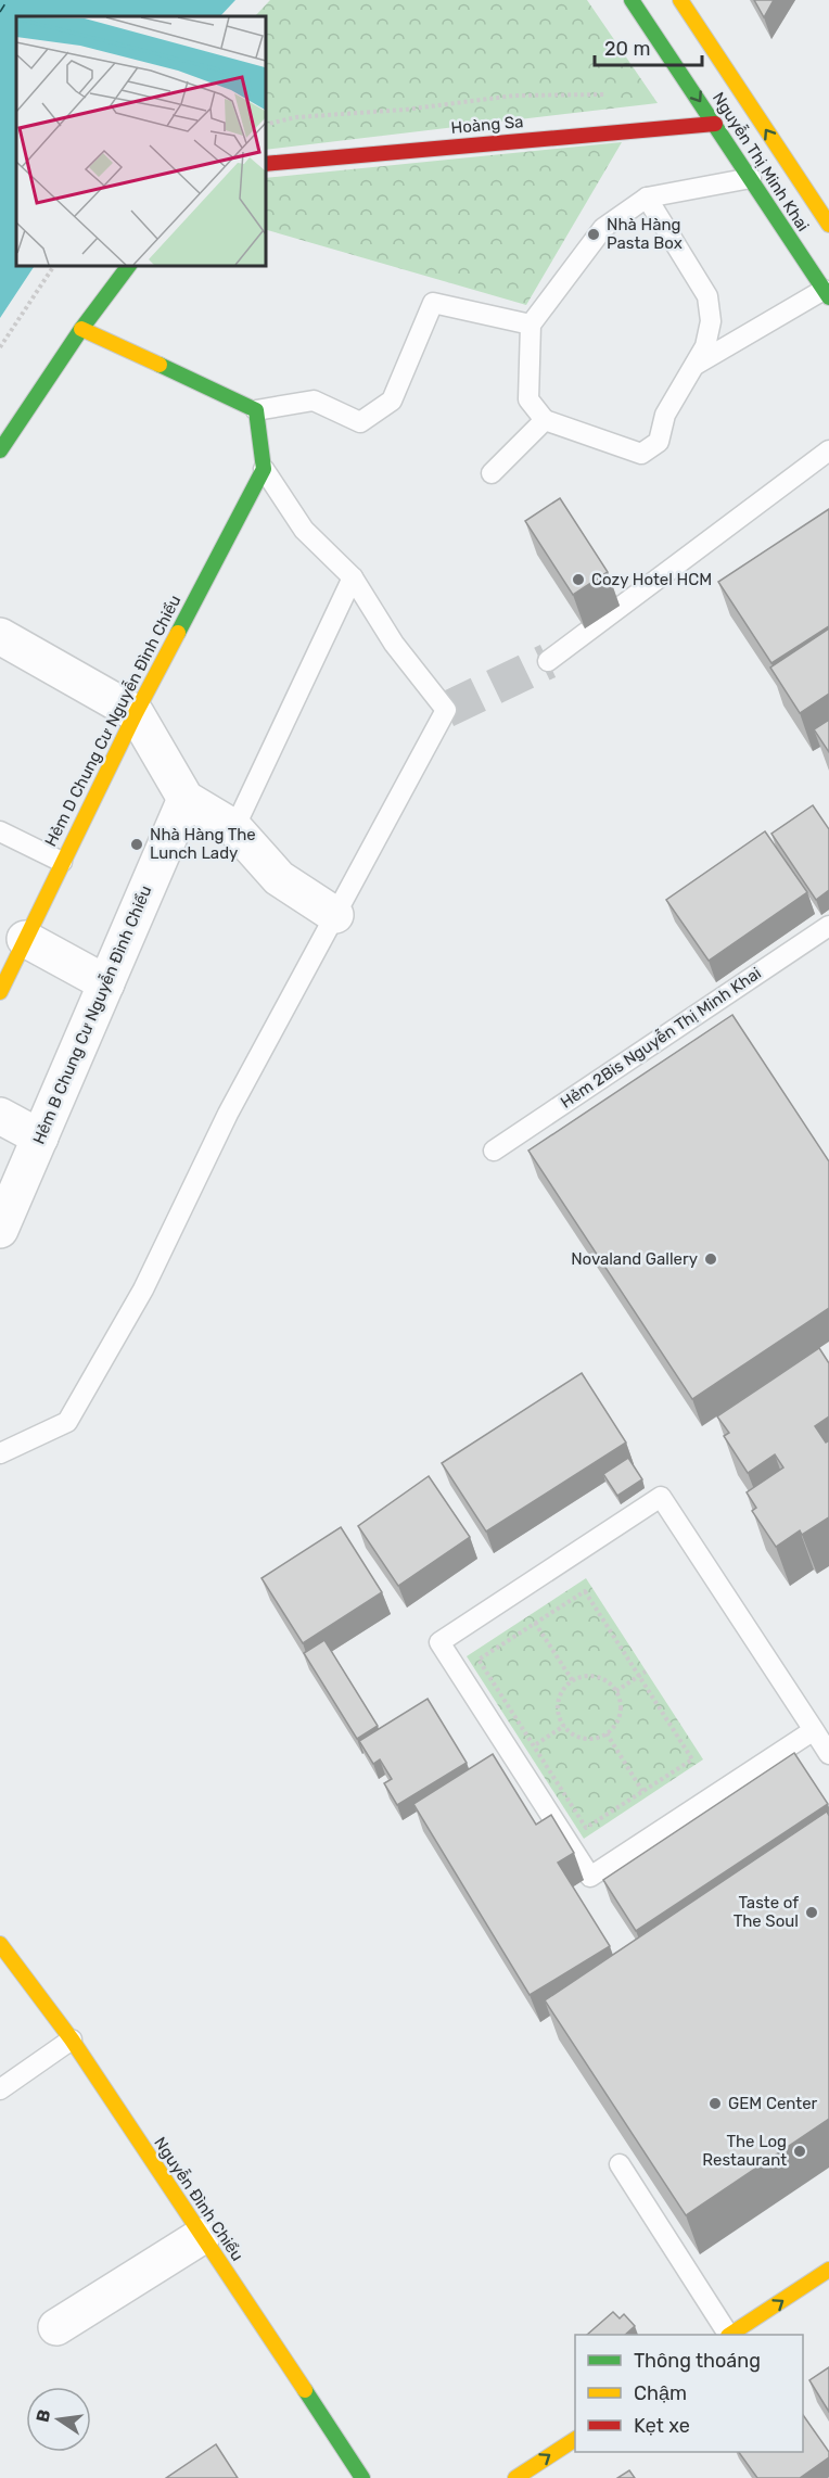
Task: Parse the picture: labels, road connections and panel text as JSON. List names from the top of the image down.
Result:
{
  "streets": {
    "street": [
      "Hoàng Sa",
      "Nguyễn Thị Minh Khai",
      "Hẻm D Chung Cư Nguyễn Ðình Chiểu",
      "Hẻm B Chung Cư Nguyễn Ðình Chiểu",
      "Nguyễn Đình Chiểu"
    ],
    "lane": ["Hẻm 2Bis Nguyễn Thị Minh Khai"]
  },
  "crossings": [
    ["Hoàng Sa", "Nguyễn Thị Minh Khai"]
  ],
  "places": [
    "Nhà Hàng Pasta Box",
    "Cozy Hotel HCM",
    "Nhà Hàng The Lunch Lady",
    "Novaland Gallery",
    "Taste of The Soul",
    "GEM Center",
    "The Log Restaurant"
  ],
  "legend": ["Thông thoáng", "Chậm", "Kẹt xe"],
  "scale_bar": "20 m",
  "north": "left"
}
